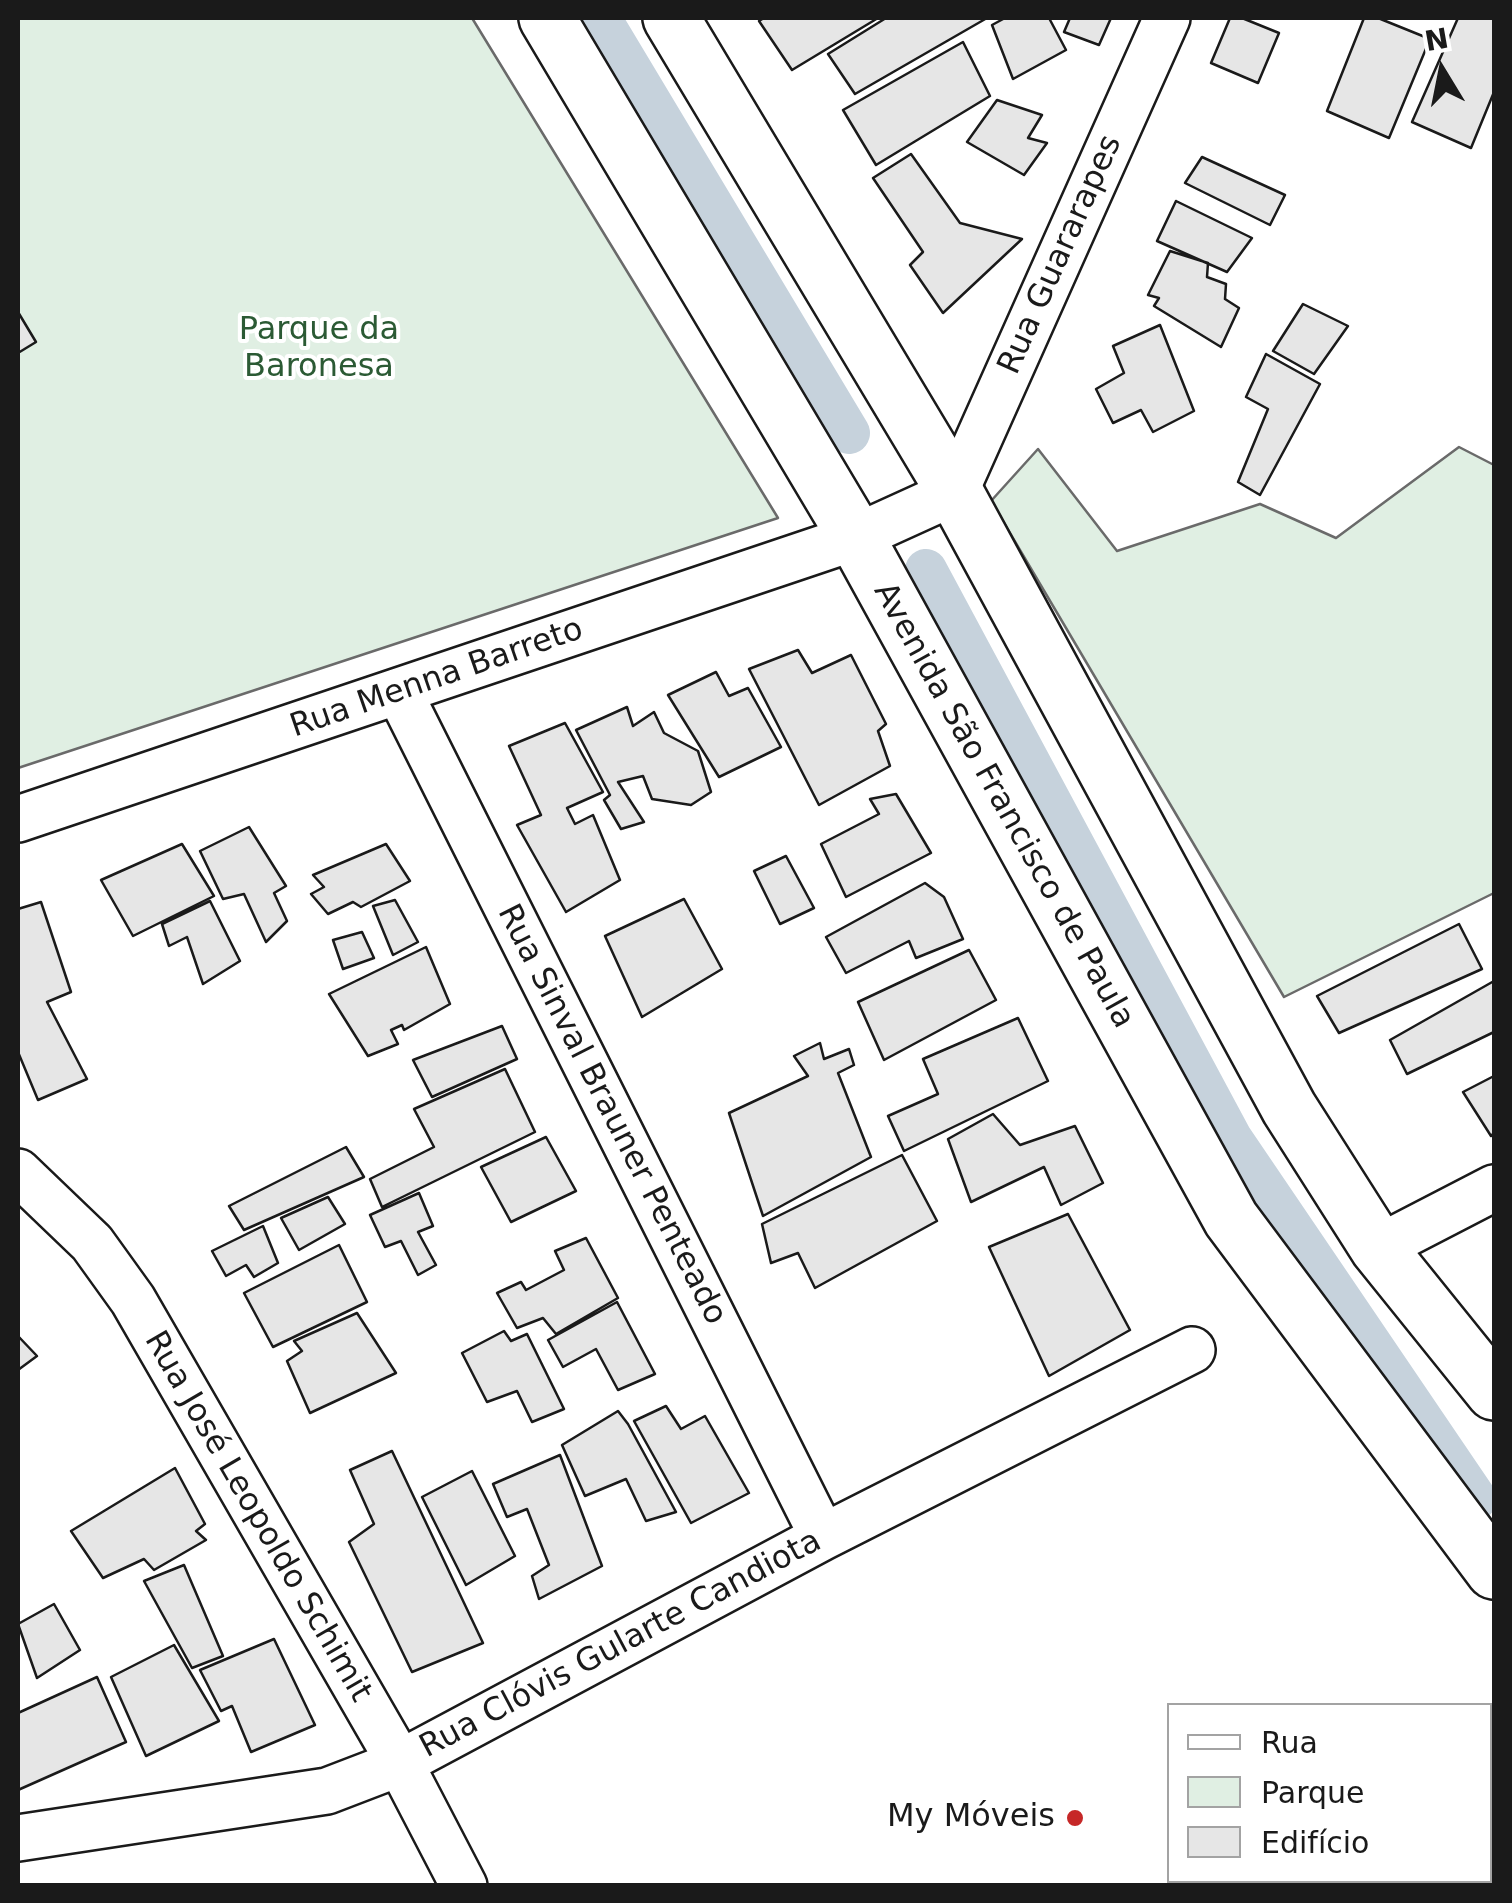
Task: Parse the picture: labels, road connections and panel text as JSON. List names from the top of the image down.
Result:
{
  "streets": {
    "main road": ["Avenida São Francisco de Paula"],
    "street": [
      "Rua Guararapes",
      "Rua Menna Barreto",
      "Rua Sinval Brauner Penteado",
      "Rua José Leopoldo Schimit",
      "Rua Clóvis Gularte Candiota"
    ]
  },
  "crossings": [
    ["Rua Guararapes", "Rua Menna Barreto"],
    ["Rua Menna Barreto", "Avenida São Francisco de Paula"],
    ["Rua Menna Barreto", "Rua Sinval Brauner Penteado"],
    ["Rua Sinval Brauner Penteado", "Rua Clóvis Gularte Candiota"],
    ["Rua José Leopoldo Schimit", "Rua Clóvis Gularte Candiota"]
  ],
  "parks": ["Parque da Baronesa"],
  "places": ["My Móveis"],
  "legend": ["Rua", "Parque", "Edifício"],
  "north": "top"
}
